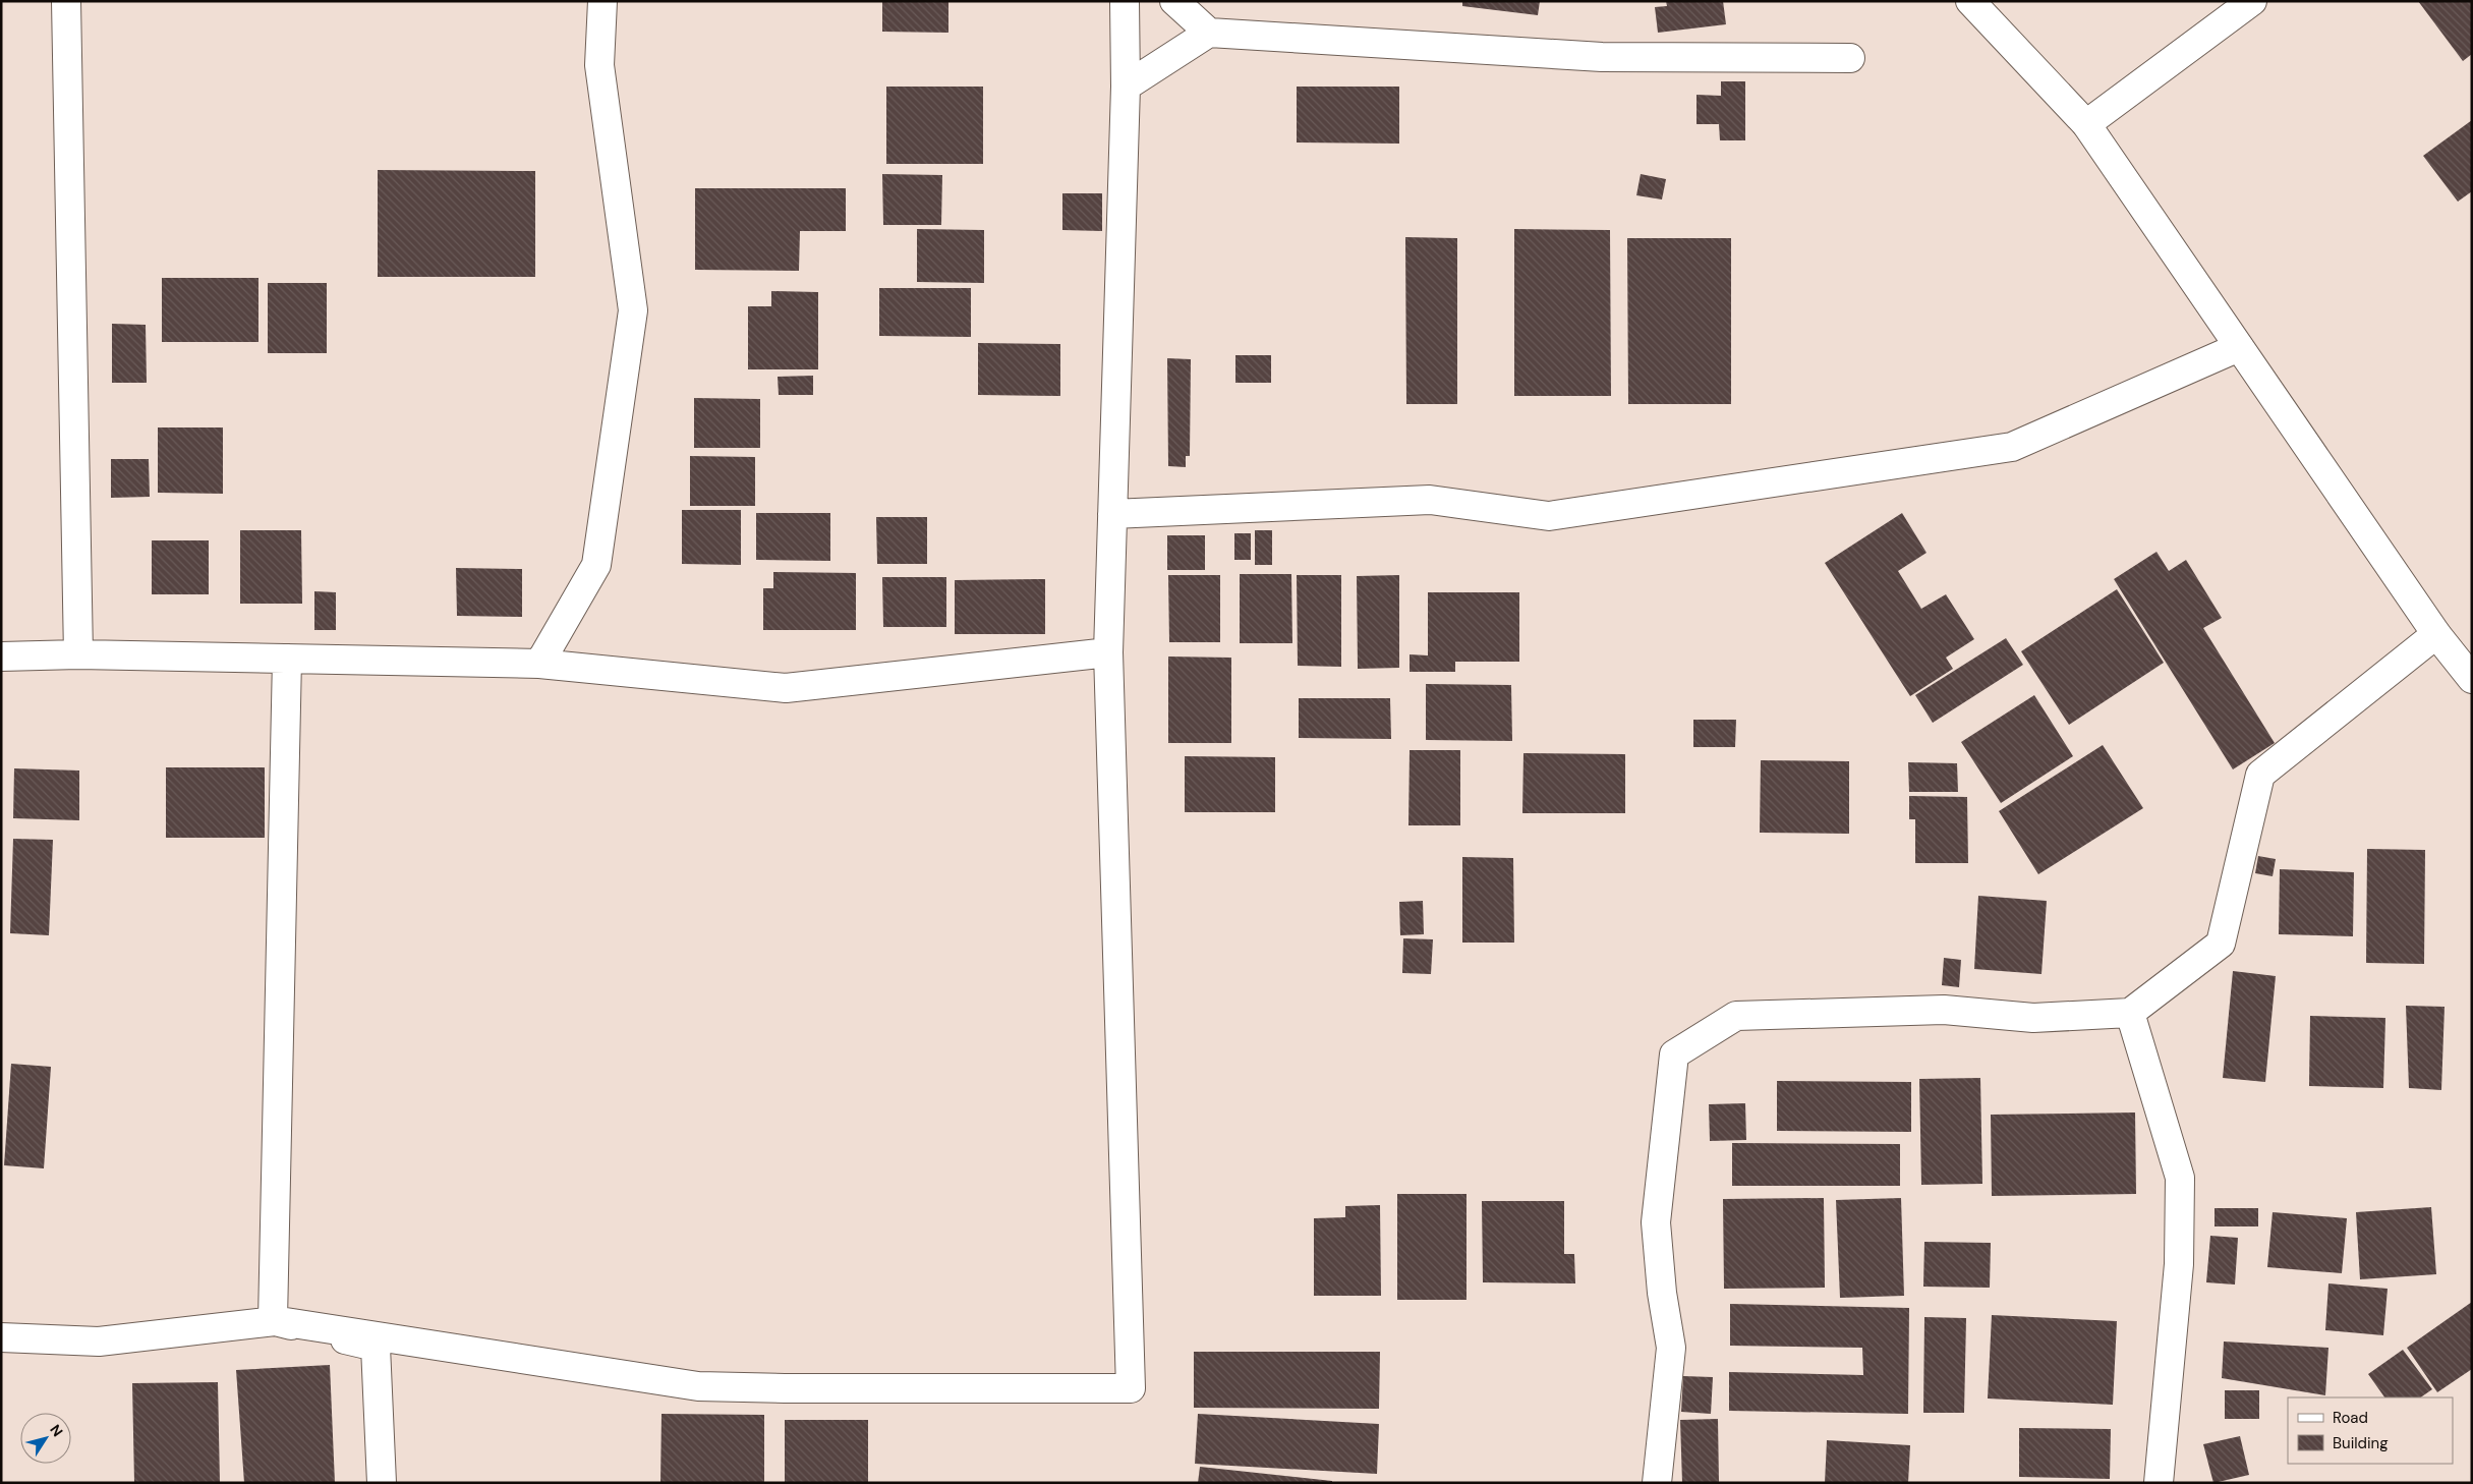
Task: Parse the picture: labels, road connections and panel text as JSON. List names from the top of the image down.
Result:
{
  "legend": ["Road", "Building"],
  "north": "top right"
}
